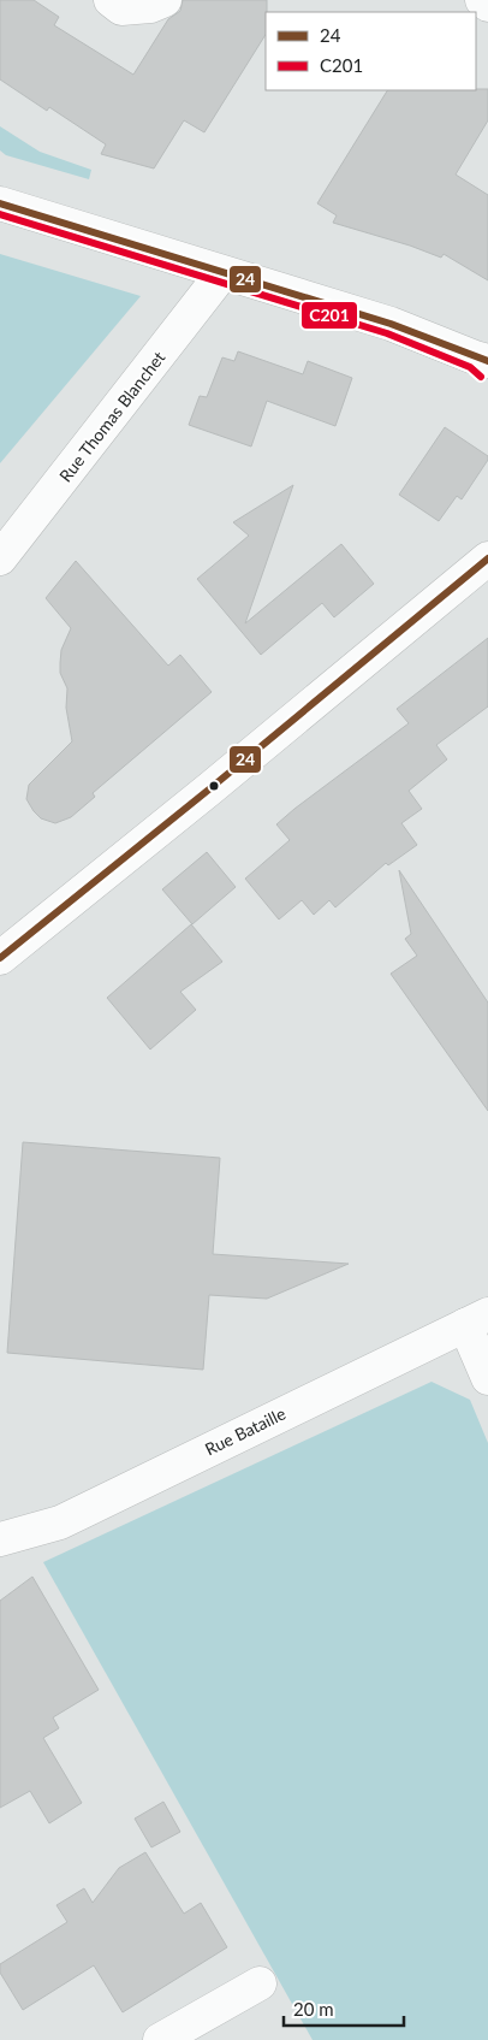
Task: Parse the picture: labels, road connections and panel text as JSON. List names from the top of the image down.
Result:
{
  "streets": {
    "street": ["Rue Thomas Blanchet", "Rue Bataille"]
  },
  "lines": ["transit line 24", "transit line C201"],
  "legend": ["24", "C201"],
  "scale_bar": "20 m"
}
